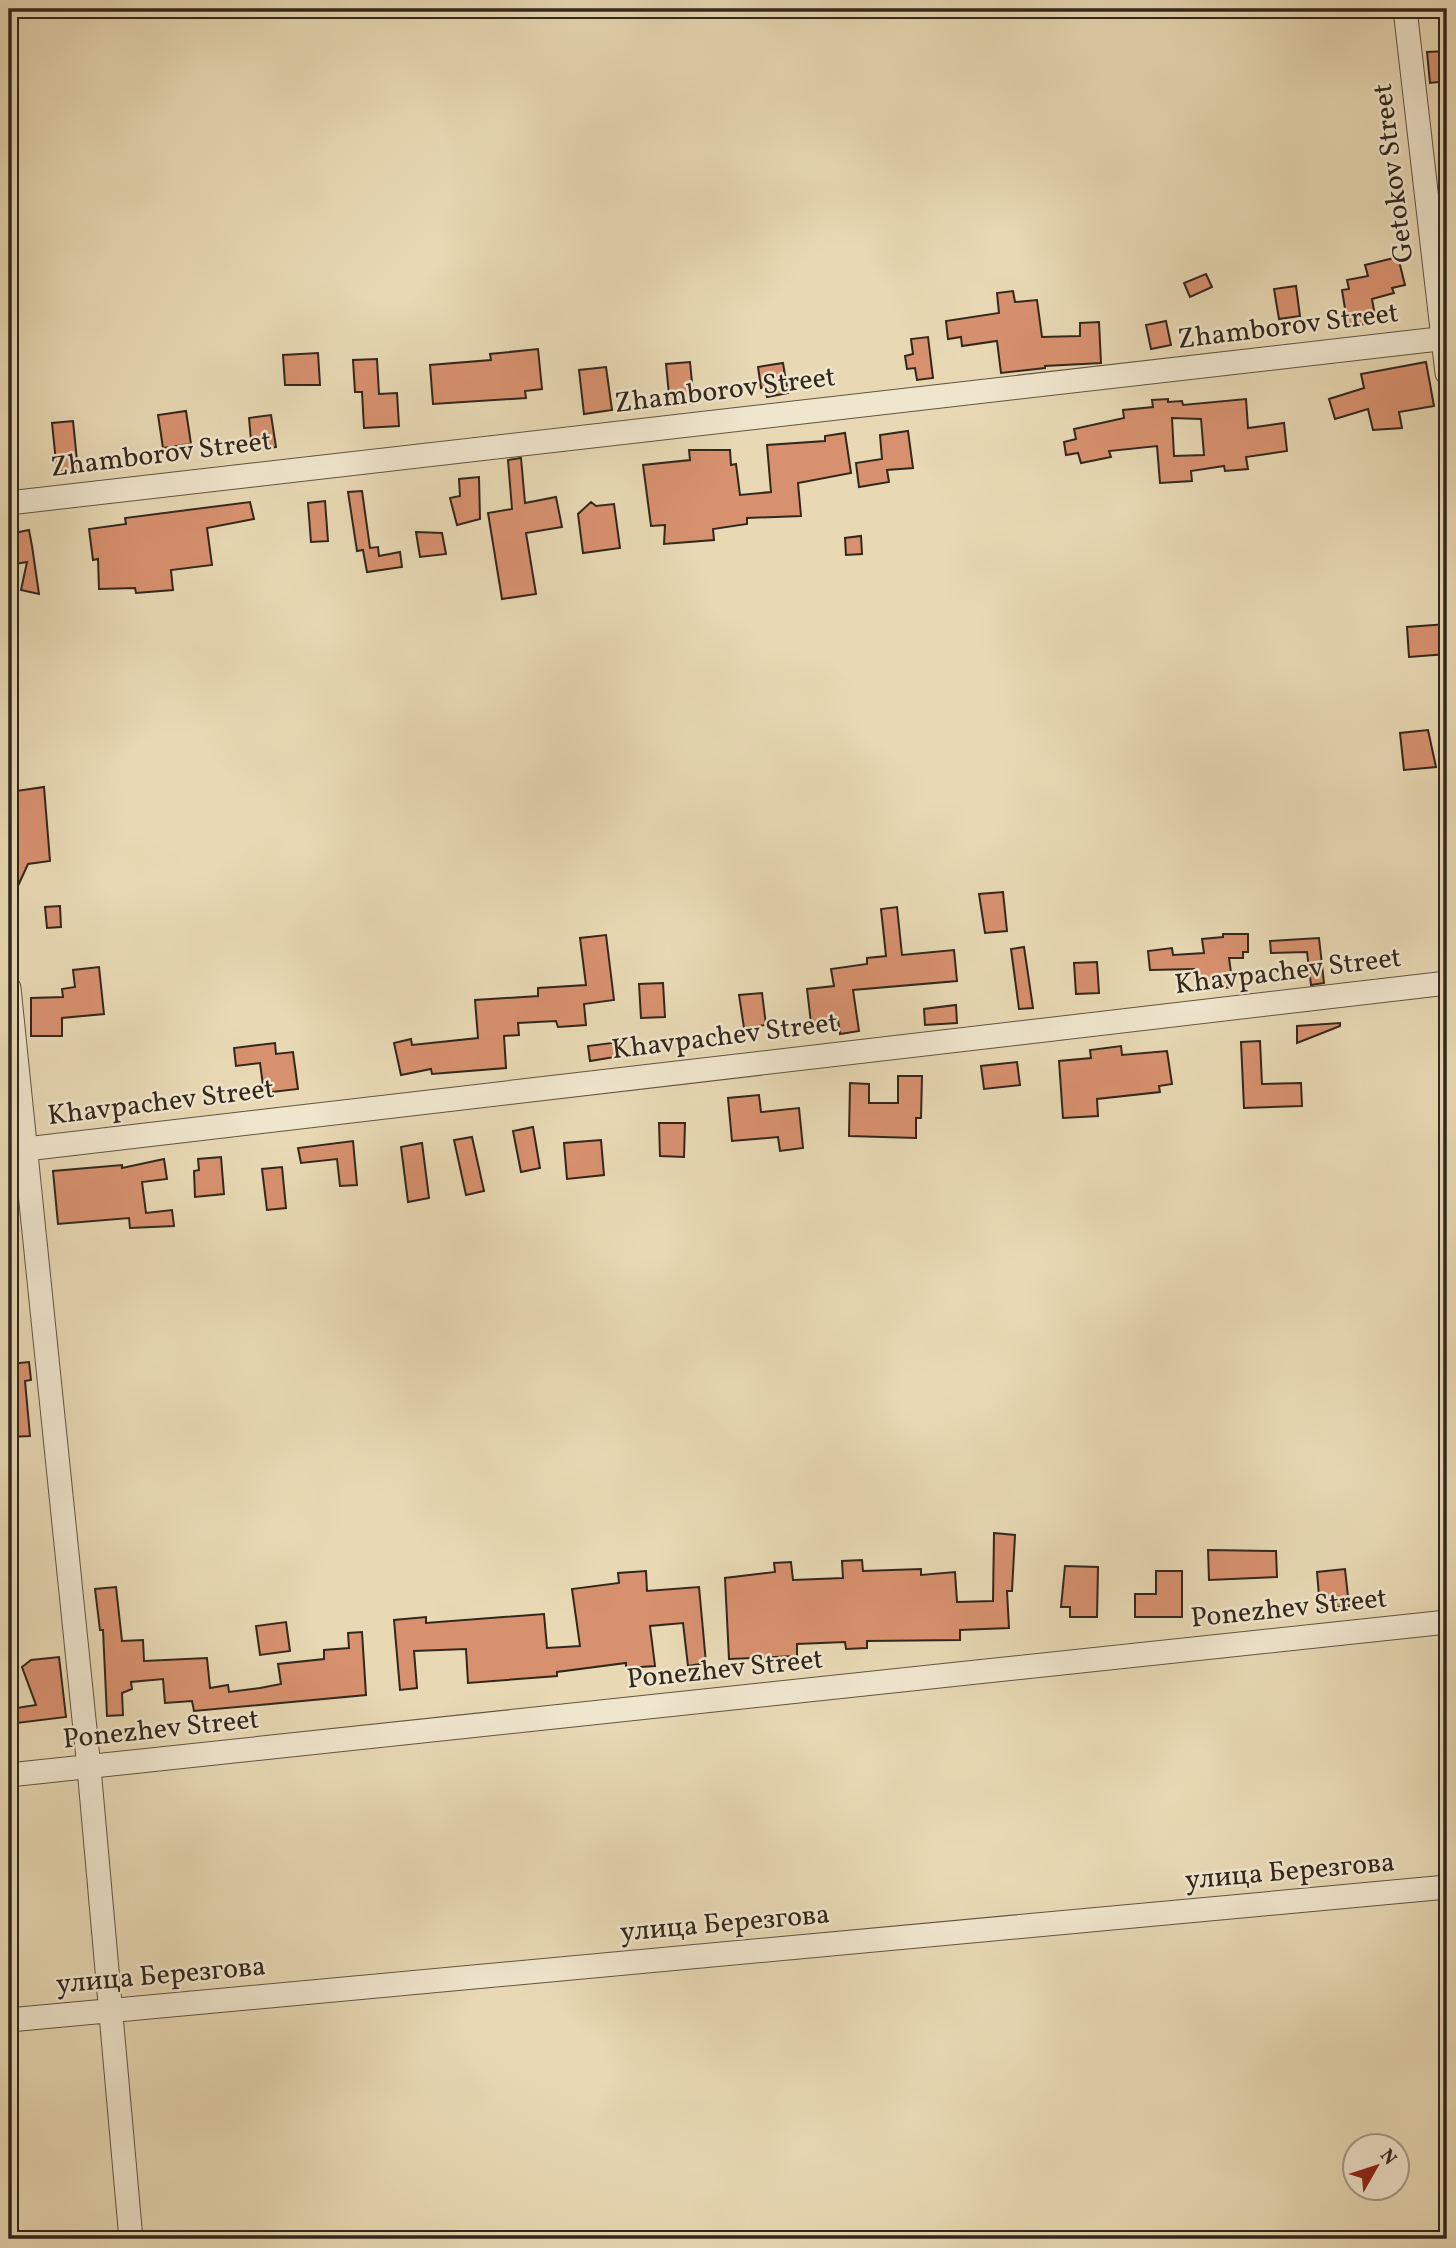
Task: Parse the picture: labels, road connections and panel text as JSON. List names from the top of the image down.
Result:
{
  "streets": {
    "street": [
      "Getokov Street",
      "Zhamborov Street",
      "Khavpachev Street",
      "Ponezhev Street",
      "улица Березгова"
    ]
  },
  "crossings": [
    ["Getokov Street", "Zhamborov Street"]
  ],
  "north": "top right"
}
